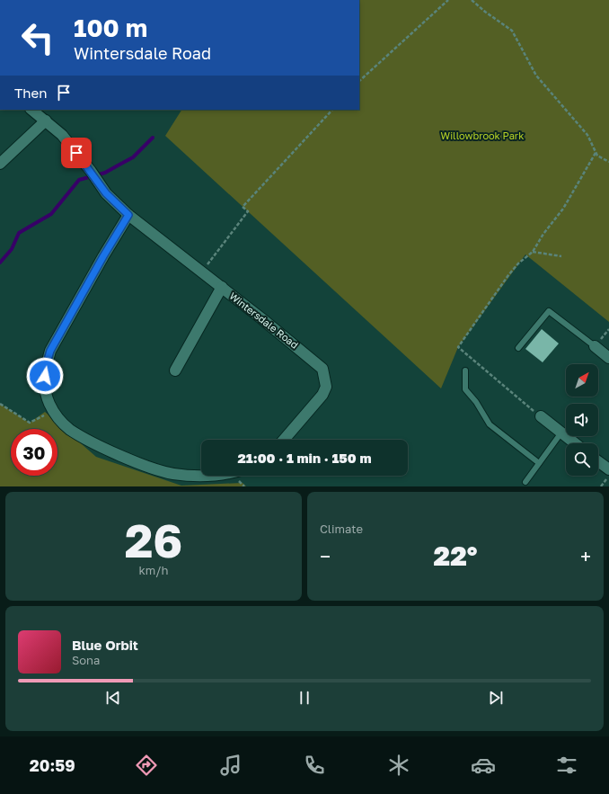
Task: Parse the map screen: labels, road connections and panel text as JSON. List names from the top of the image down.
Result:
{
  "streets": {
    "street": ["Wintersdale Road"]
  },
  "parks": ["Willowbrook Park"],
  "north": "top right",
  "page": {
    "turn": ["100 m", "Wintersdale Road"],
    "then": "Then",
    "limit": "30",
    "trip": "21:00 · 1 min · 150 m",
    "tile": [
      ["26", "km/h"],
      "Climate"
    ],
    "heat": ["−", "22°", "+"],
    "song": ["Blue Orbit", "Sona"],
    "tabs": "20:59"
  }
}
